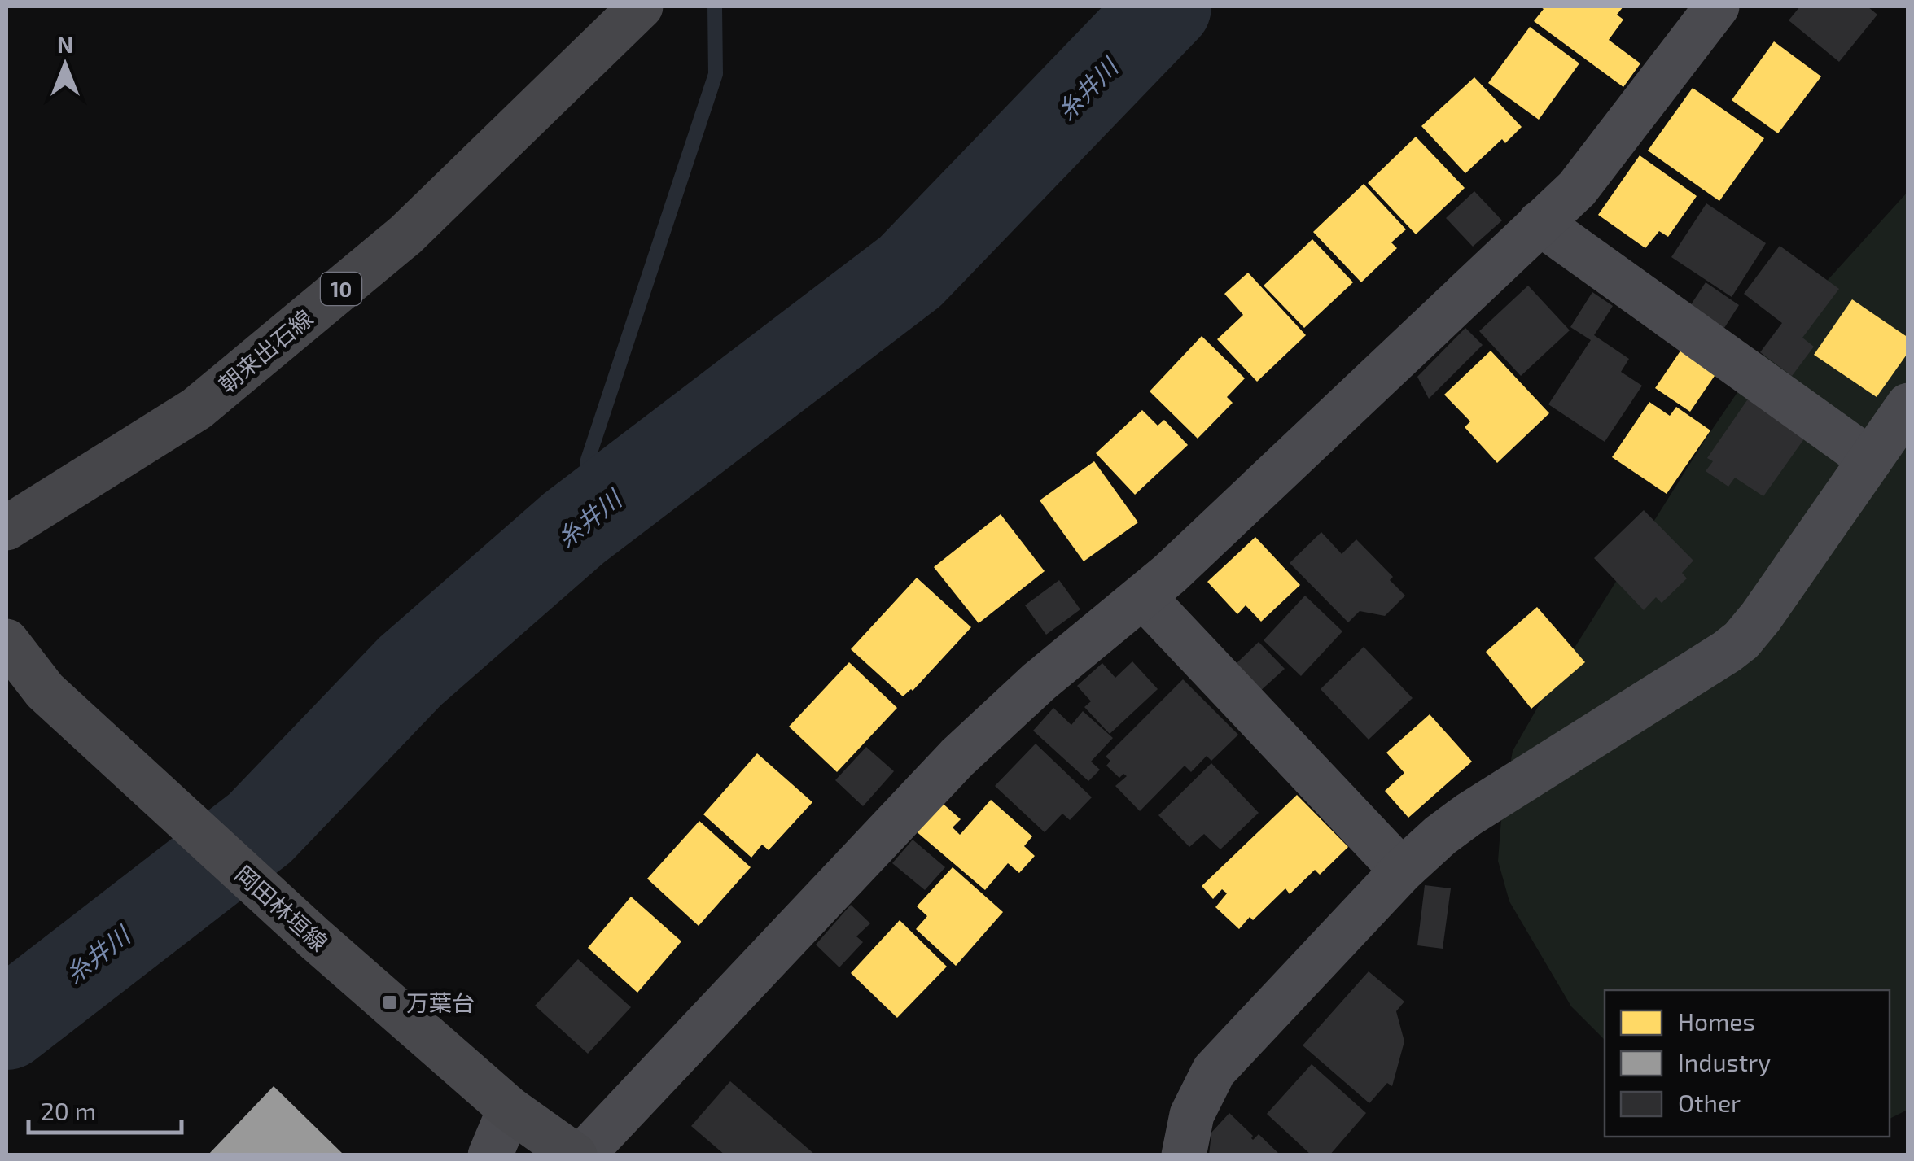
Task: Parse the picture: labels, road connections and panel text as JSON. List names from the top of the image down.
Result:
{
  "streets": {
    "main road": ["10", "朝来出石線", "岡田林垣線"]
  },
  "water": ["糸井川"],
  "places": {
    "transit": ["万葉台"]
  },
  "legend": ["Homes", "Industry", "Other"],
  "scale_bar": "20 m",
  "north": "top"
}
